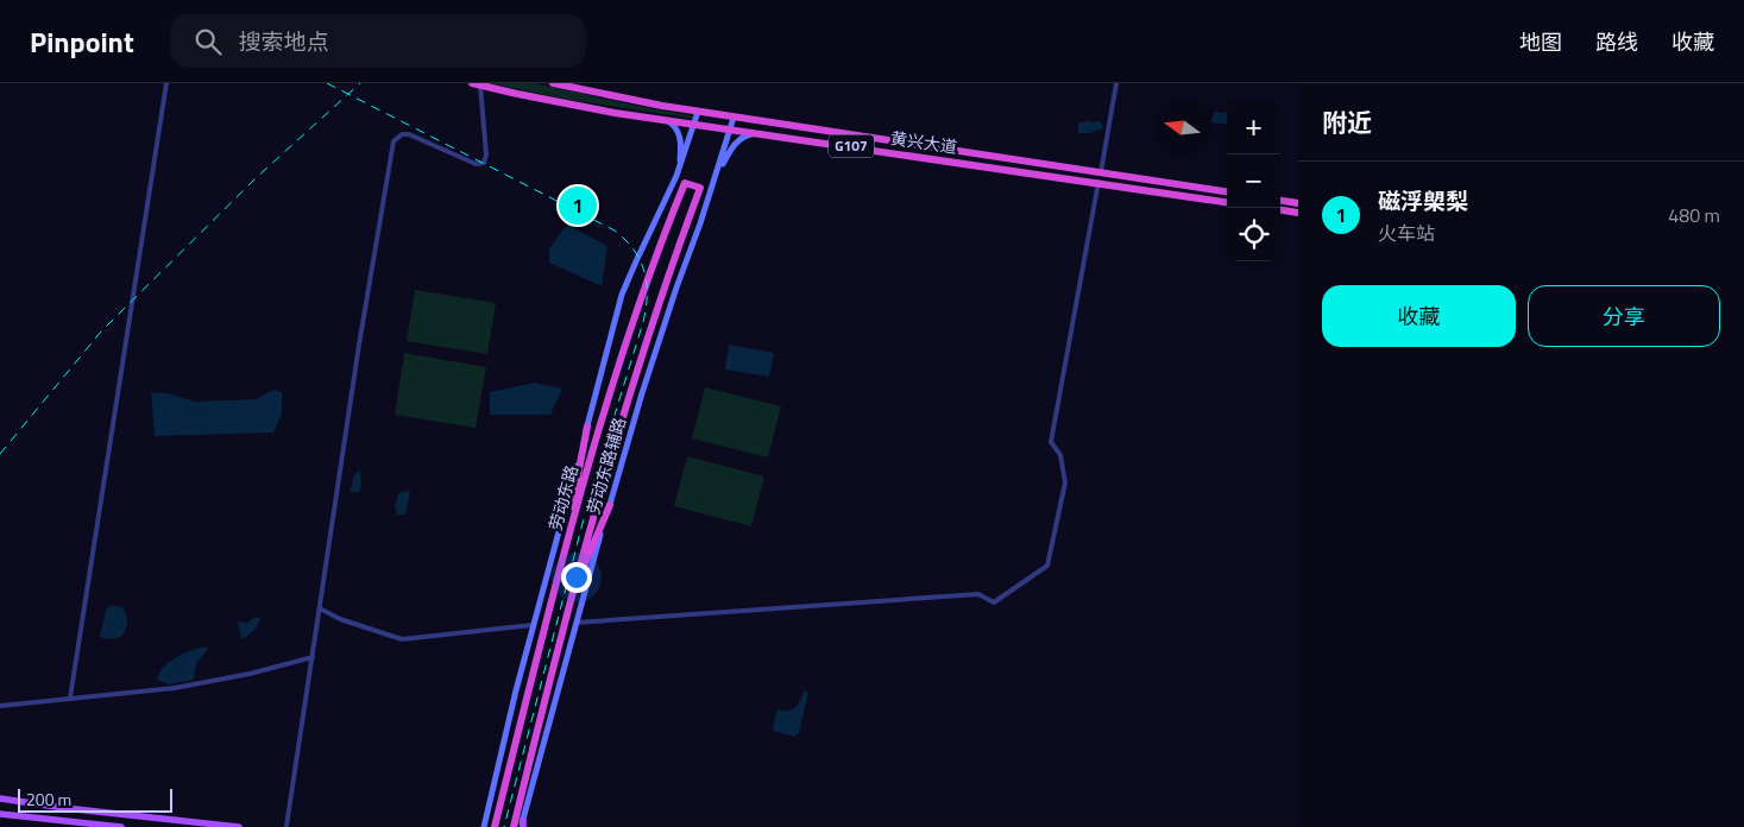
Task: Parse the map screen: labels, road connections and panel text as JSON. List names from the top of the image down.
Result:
{
  "streets": {
    "highway": ["黄兴大道", "G107", "劳动东路"],
    "main road": ["劳动东路辅路"]
  },
  "crossings": [
    ["黄兴大道", "劳动东路辅路"]
  ],
  "scale_bar": "200 m",
  "north": "left",
  "page": {
    "header": "Pinpoint",
    "search": "搜索地点",
    "nav": ["地图", "路线", "收藏"],
    "heading": "附近",
    "map_buttons": ["+", "−"],
    "list": [
      {
        "mark": "1",
        "name": "磁浮㮾梨",
        "note": "火车站",
        "value": "480 m"
      }
    ],
    "pins": "1",
    "buttons": ["收藏", "分享"],
    "scale": "200 m"
  }
}
